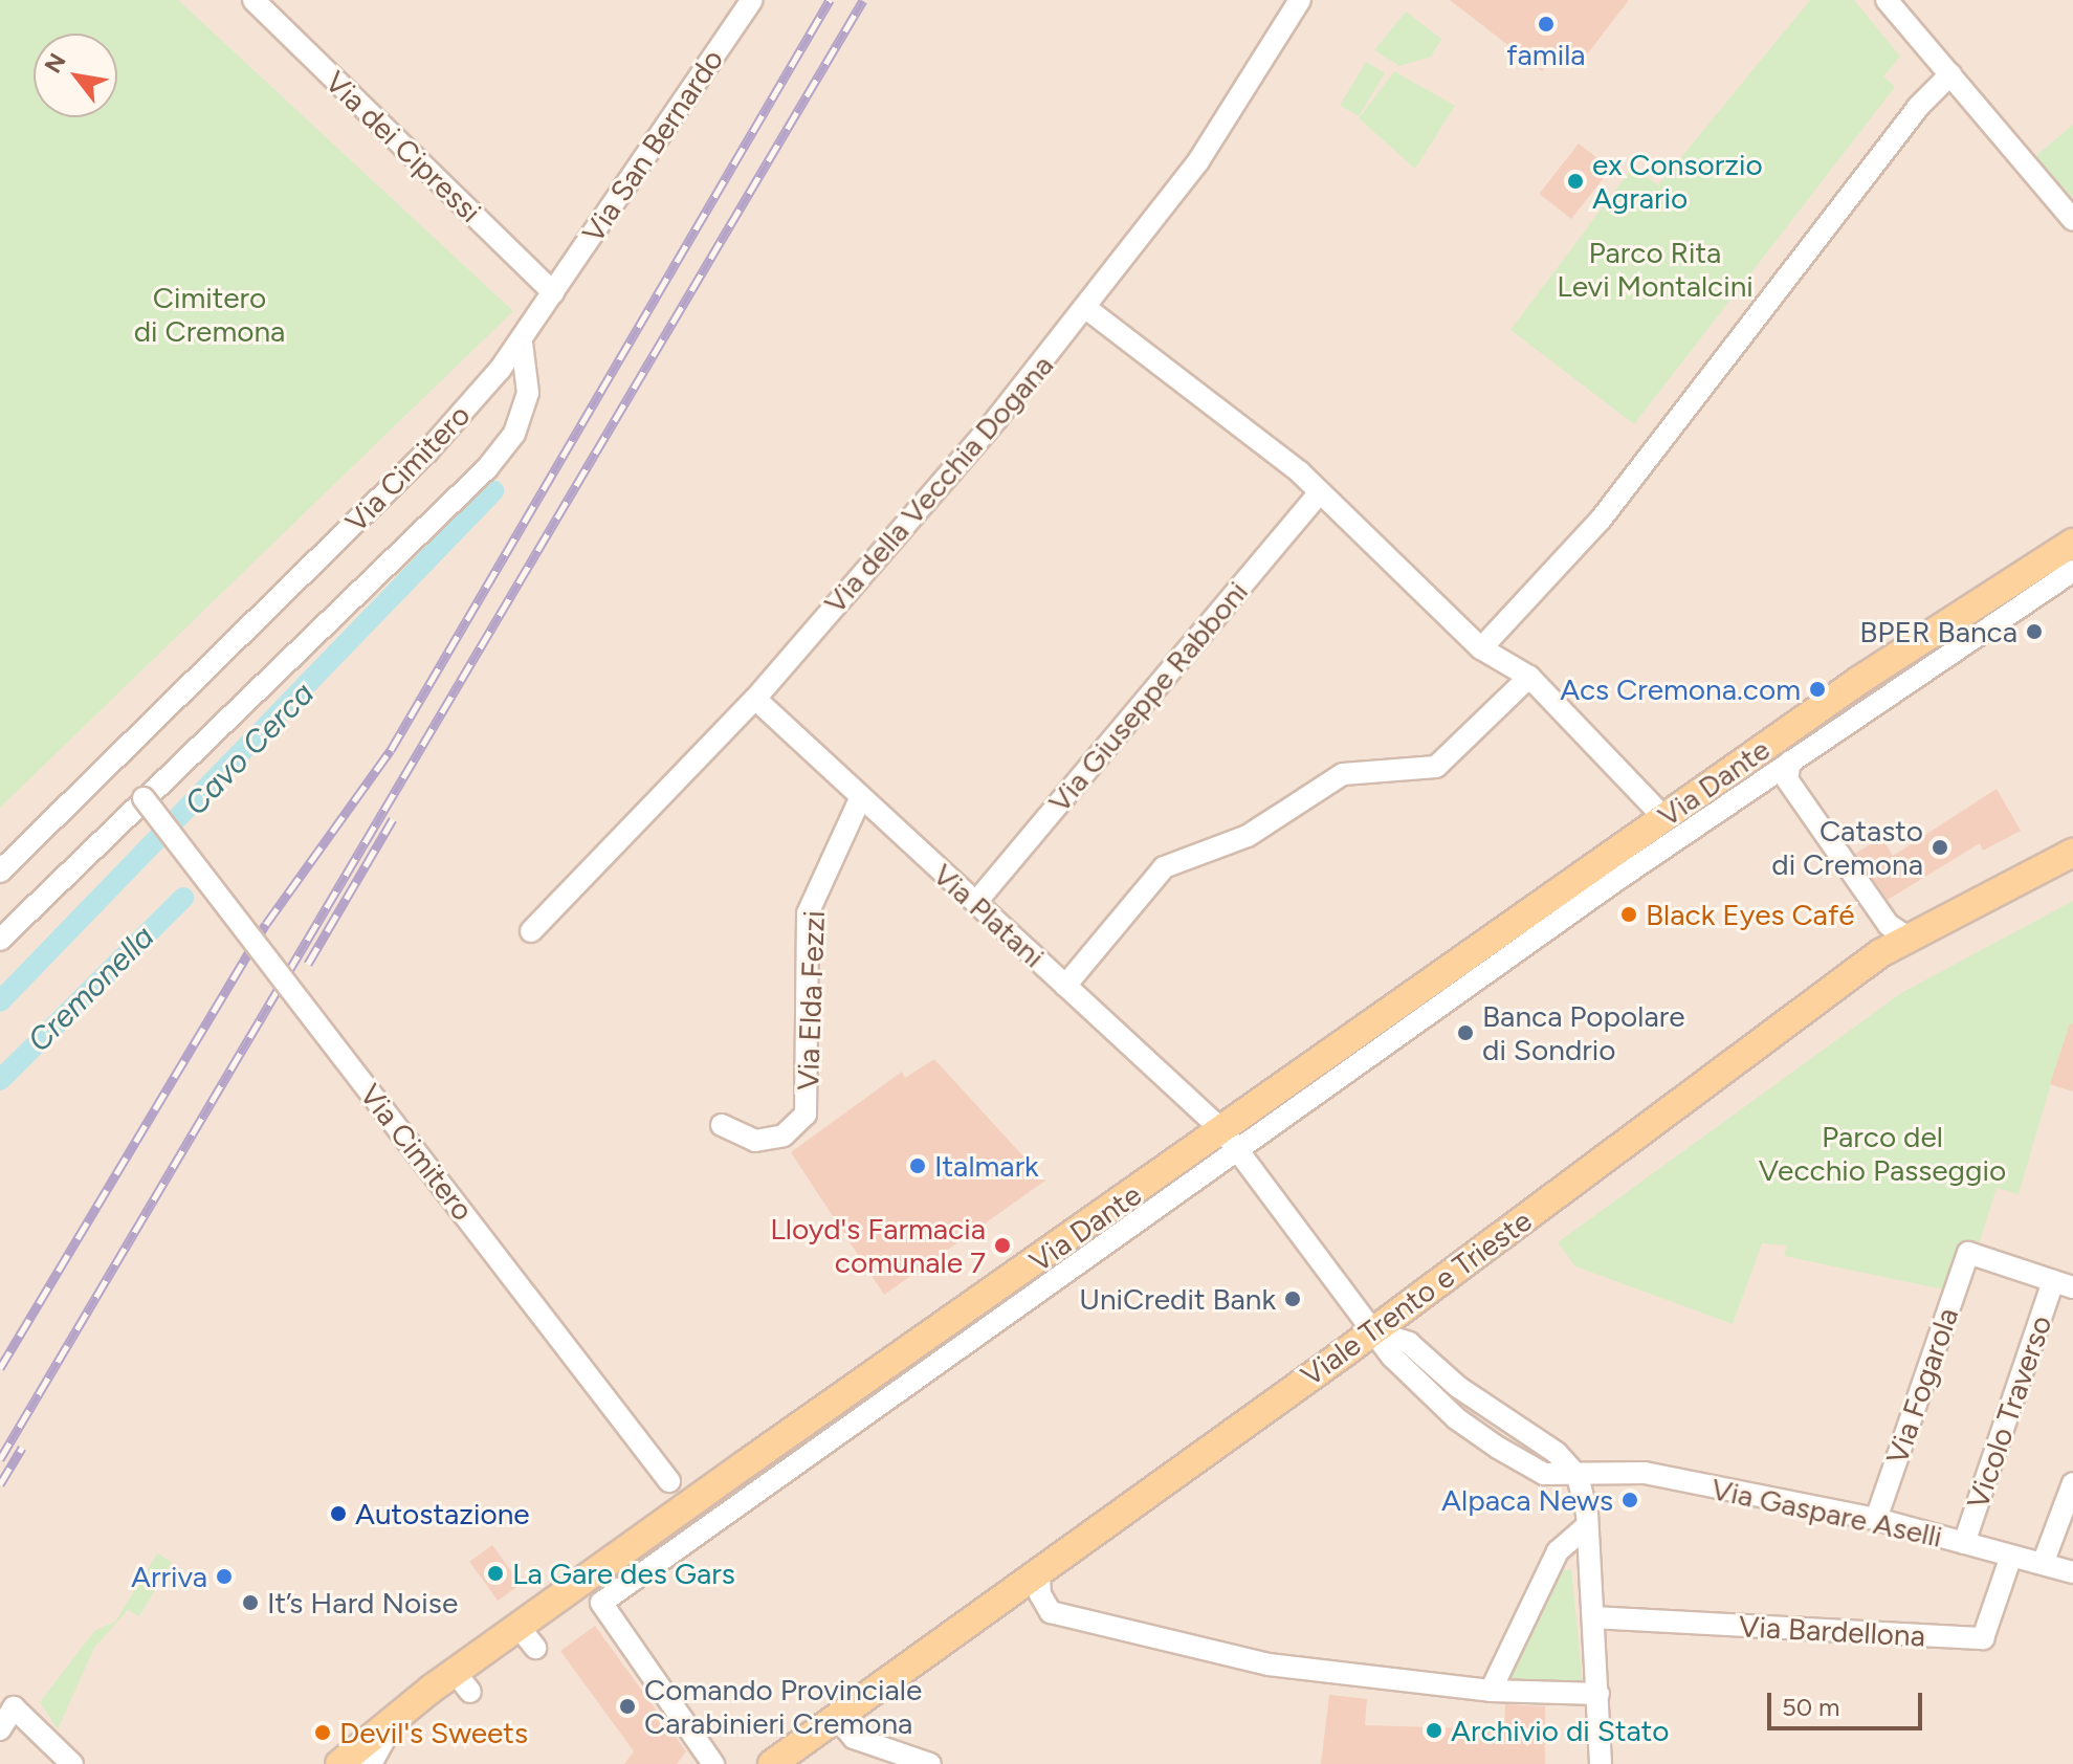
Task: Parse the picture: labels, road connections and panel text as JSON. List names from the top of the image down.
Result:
{
  "streets": {
    "main road": ["Via Dante", "Viale Trento e Trieste"],
    "street": [
      "Via San Bernardo",
      "Via dei Cipressi",
      "Via Cimitero",
      "Via della Vecchia Dogana",
      "Via Giuseppe Rabboni",
      "Via Platani",
      "Via Elda Fezzi",
      "Via Fogarola",
      "Vicolo Traverso",
      "Via Gaspare Aselli",
      "Via Bardellona"
    ]
  },
  "crossings": [
    ["Via San Bernardo", "Via dei Cipressi"],
    ["Via San Bernardo", "Via Cimitero"],
    ["Via dei Cipressi", "Via Cimitero"],
    ["Via Cimitero", "Via Dante"],
    ["Via della Vecchia Dogana", "Via Platani"],
    ["Via Giuseppe Rabboni", "Via Platani"],
    ["Via Dante", "Via Platani"],
    ["Via Platani", "Via Elda Fezzi"],
    ["Via Platani", "Viale Trento e Trieste"],
    ["Via Platani", "Via Gaspare Aselli"],
    ["Viale Trento e Trieste", "Via Gaspare Aselli"],
    ["Via Fogarola", "Vicolo Traverso"],
    ["Via Fogarola", "Via Gaspare Aselli"],
    ["Vicolo Traverso", "Via Gaspare Aselli"],
    ["Via Gaspare Aselli", "Via Bardellona"]
  ],
  "water": ["Cavo Cerca", "Cremonella"],
  "parks": ["Parco Rita Levi Montalcini", "Cimitero di Cremona", "Parco del Vecchio Passeggio"],
  "places": [
    "famila",
    "ex Consorzio Agrario",
    "BPER Banca",
    "Acs Cremona.com",
    "Catasto di Cremona",
    "Black Eyes Café",
    "Banca Popolare di Sondrio",
    "Italmark",
    "Lloyd's Farmacia comunale 7",
    "UniCredit Bank",
    "Alpaca News",
    "Autostazione",
    "La Gare des Gars",
    "Arriva",
    "It’s Hard Noise",
    "Comando Provinciale Carabinieri Cremona",
    "Archivio di Stato",
    "Devil's Sweets"
  ],
  "scale_bar": "50 m",
  "north": "top left"
}
